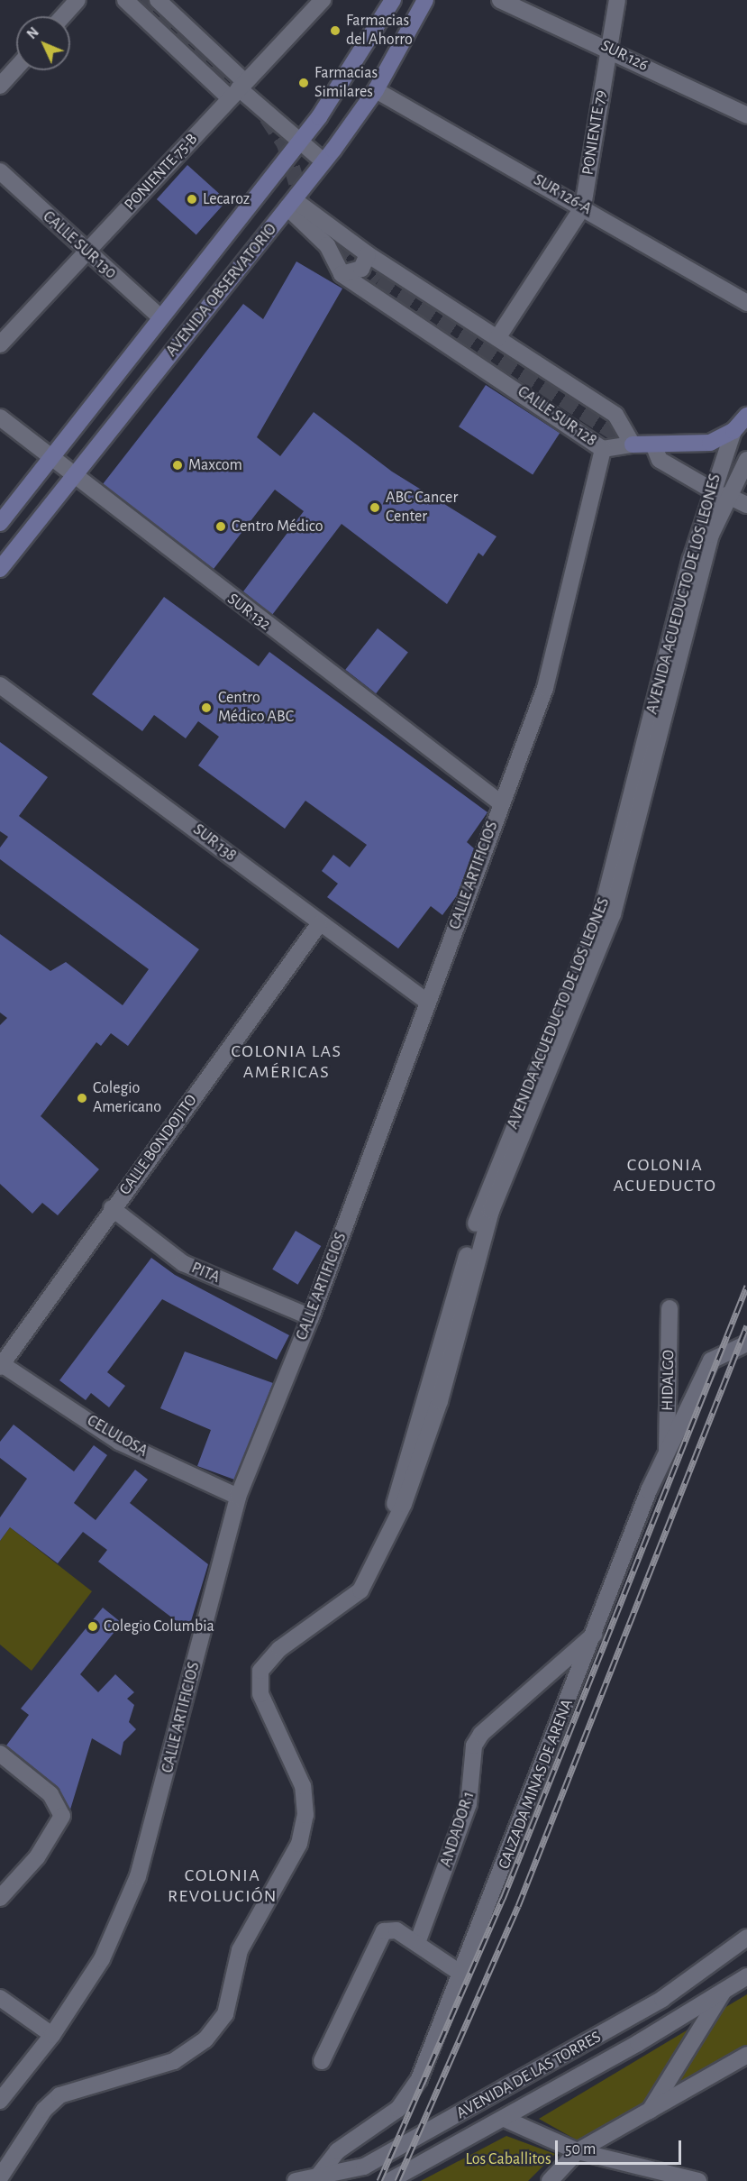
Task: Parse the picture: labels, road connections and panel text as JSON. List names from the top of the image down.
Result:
{
  "streets": {
    "main road": ["AVENIDA OBSERVATORIO"],
    "street": [
      "SUR 126",
      "PONIENTE 79",
      "PONIENTE 75-B",
      "SUR 126-A",
      "CALLE SUR 130",
      "CALLE SUR 128",
      "AVENIDA ACUEDUCTO DE LOS LEONES",
      "SUR 132",
      "SUR 138",
      "CALLE ARTIFICIOS",
      "CALLE BONDOJITO",
      "PITA",
      "HIDALGO",
      "CELULOSA",
      "CALZADA MINAS DE ARENA",
      "ANDADOR 1",
      "AVENIDA DE LAS TORRES"
    ]
  },
  "crossings": [
    ["SUR 126", "PONIENTE 79"],
    ["PONIENTE 79", "SUR 126-A"],
    ["PONIENTE 79", "CALLE SUR 128"],
    ["PONIENTE 75-B", "CALLE SUR 130"],
    ["SUR 126-A", "AVENIDA OBSERVATORIO"],
    ["CALLE SUR 130", "AVENIDA OBSERVATORIO"],
    ["AVENIDA OBSERVATORIO", "CALLE SUR 128"],
    ["AVENIDA OBSERVATORIO", "SUR 132"],
    ["CALLE SUR 128", "CALLE ARTIFICIOS"],
    ["SUR 132", "CALLE ARTIFICIOS"],
    ["SUR 138", "CALLE ARTIFICIOS"],
    ["SUR 138", "CALLE BONDOJITO"],
    ["CALLE ARTIFICIOS", "PITA"],
    ["CALLE ARTIFICIOS", "CELULOSA"],
    ["CALLE BONDOJITO", "PITA"],
    ["CALLE BONDOJITO", "CELULOSA"],
    ["HIDALGO", "CALZADA MINAS DE ARENA"],
    ["CALZADA MINAS DE ARENA", "ANDADOR 1"],
    ["CALZADA MINAS DE ARENA", "AVENIDA DE LAS TORRES"]
  ],
  "districts": ["COLONIA LAS AMÉRICAS", "COLONIA ACUEDUCTO", "COLONIA REVOLUCIÓN"],
  "parks": ["Los Caballitos"],
  "places": [
    "Farmacias del Ahorro",
    "Farmacias Similares",
    "Lecaroz",
    "Maxcom",
    "ABC Cancer Center",
    "Centro Médico",
    "Centro Médico ABC",
    "Colegio Americano",
    "Colegio Columbia"
  ],
  "scale_bar": "50 m",
  "north": "top left"
}
